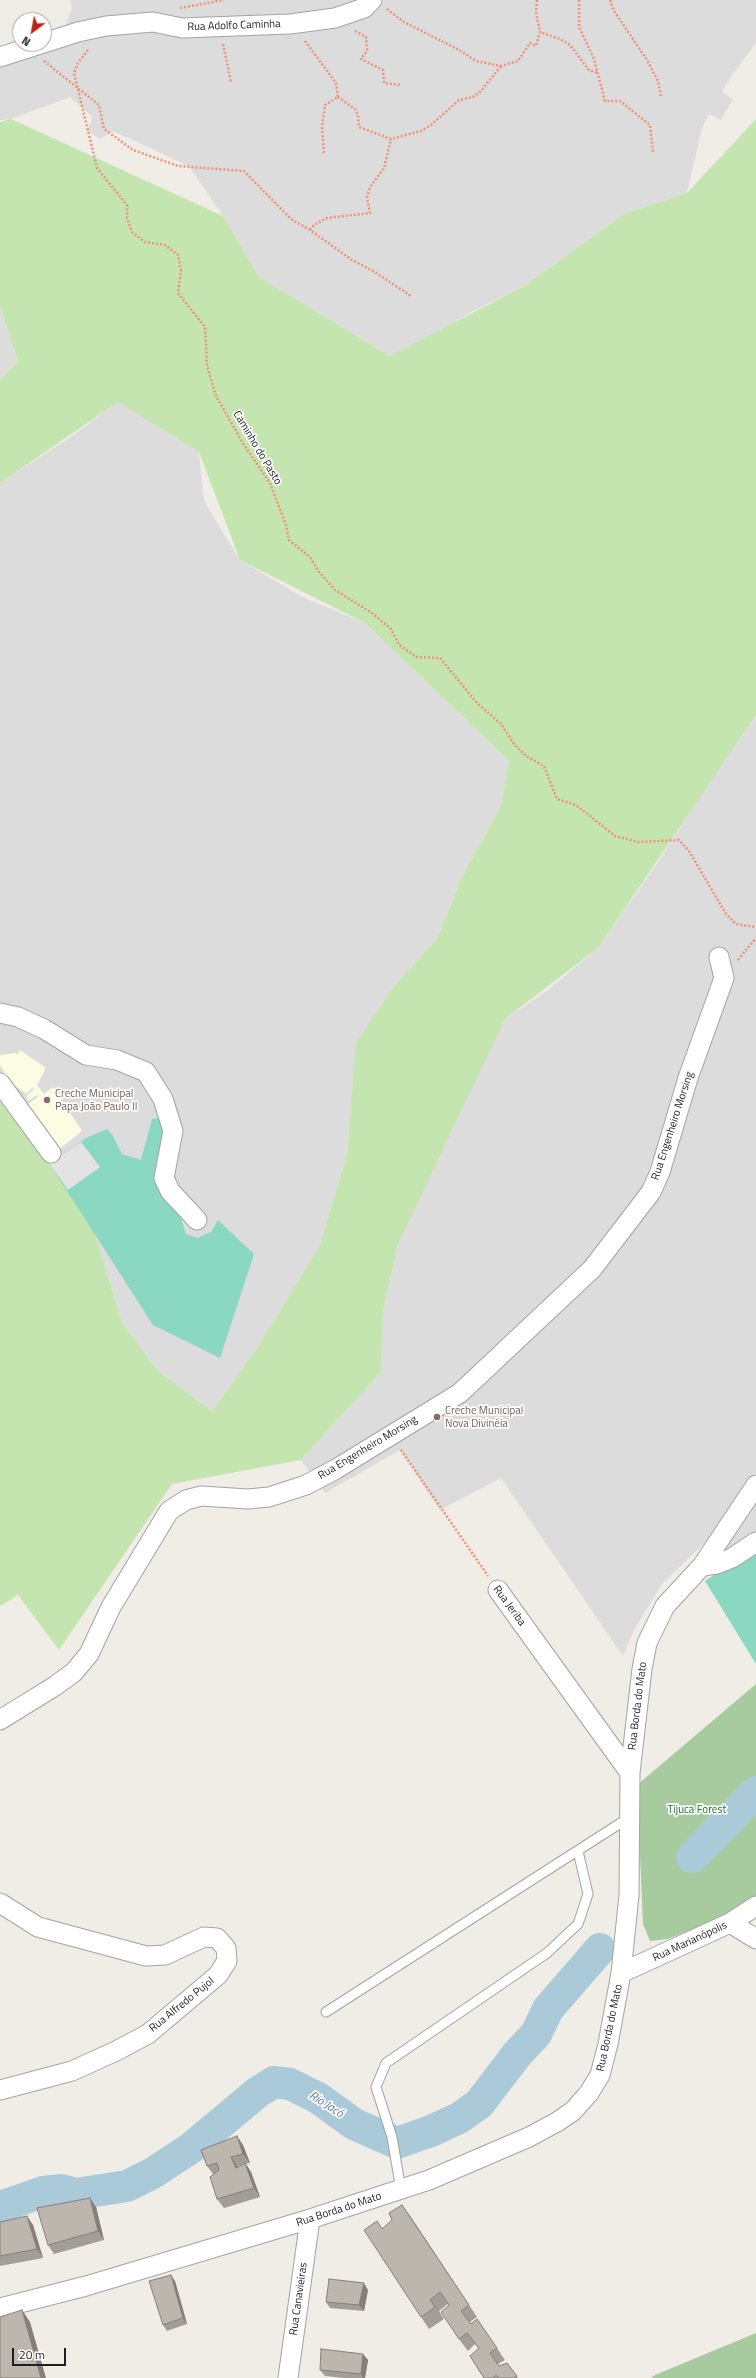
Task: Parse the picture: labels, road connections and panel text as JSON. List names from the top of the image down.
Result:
{
  "streets": {
    "street": [
      "Rua Adolfo Caminha",
      "Rua Engenheiro Morsing",
      "Rua Jeriba",
      "Rua Borda do Mato",
      "Rua Marianópolis",
      "Rua Alfredo Pujol",
      "Rua Canavieiras"
    ],
    "path": ["Caminho do Pasto"]
  },
  "crossings": [
    ["Rua Engenheiro Morsing", "Rua Jeriba"],
    ["Rua Jeriba", "Rua Borda do Mato"],
    ["Rua Borda do Mato", "Rua Marianópolis"],
    ["Rua Borda do Mato", "Rua Canavieiras"]
  ],
  "water": ["Rio Jacó"],
  "parks": ["Tijuca Forest"],
  "places": ["Creche Municipal Papa João Paulo II", "Creche Municipal Nova Divinéia"],
  "scale_bar": "20 m",
  "north": "bottom left"
}
